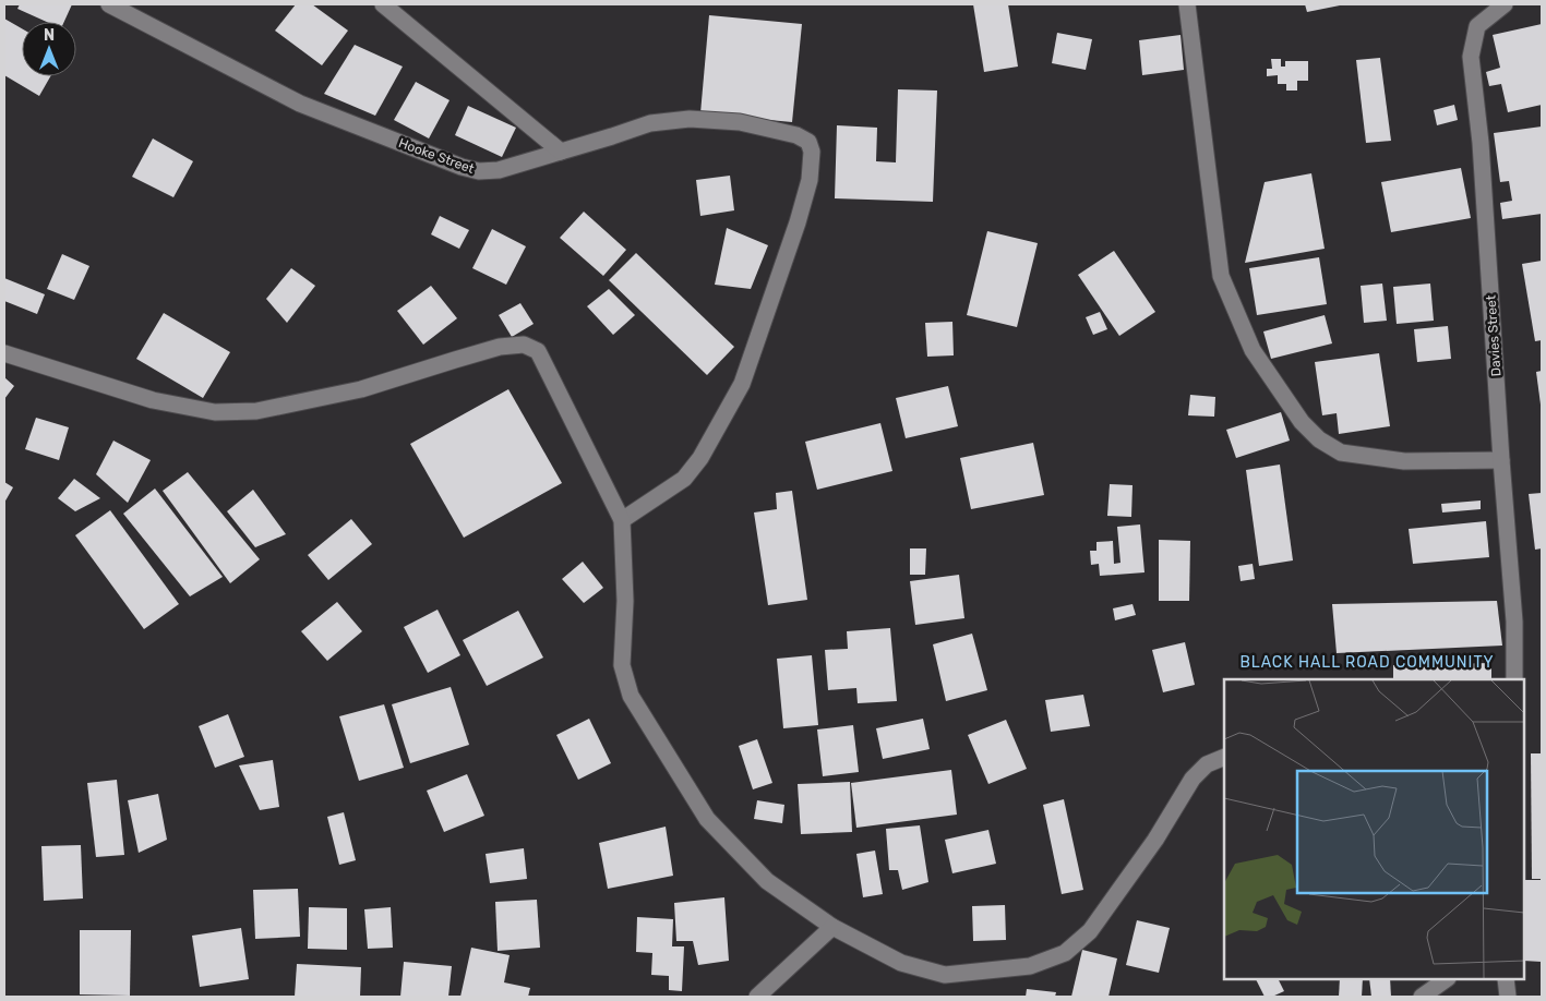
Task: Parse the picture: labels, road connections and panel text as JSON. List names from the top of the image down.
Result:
{
  "streets": {
    "street": ["Hooke Street", "Davies Street"]
  },
  "districts": ["BLACK HALL ROAD COMMUNITY"],
  "north": "top"
}
